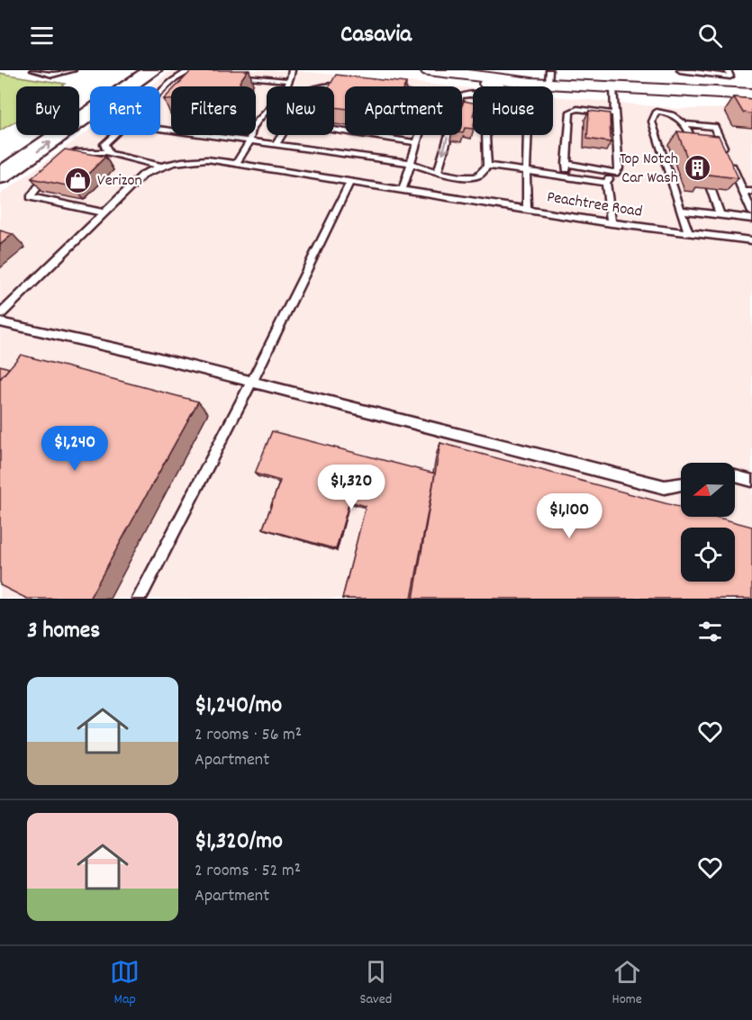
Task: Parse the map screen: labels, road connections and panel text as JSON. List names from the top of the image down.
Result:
{
  "streets": {
    "lane": ["Peachtree Road"]
  },
  "places": {
    "building": ["Top Notch Car Wash"],
    "shop": ["Verizon"]
  },
  "north": "left",
  "page": {
    "header": "Casavia",
    "chip": [
      "Buy",
      "Rent",
      "Filters",
      "New",
      "Apartment",
      "House"
    ],
    "price": ["$1,240", "$1,320", "$1,100"],
    "heading": "3 homes",
    "list": [
      {
        "name": "$1,240/mo",
        "note": "2 rooms · 56 m² · Apartment"
      },
      {
        "name": "$1,320/mo",
        "note": "2 rooms · 52 m² · Apartment"
      }
    ],
    "tabs": ["Map", "Saved", "Home"]
  }
}
